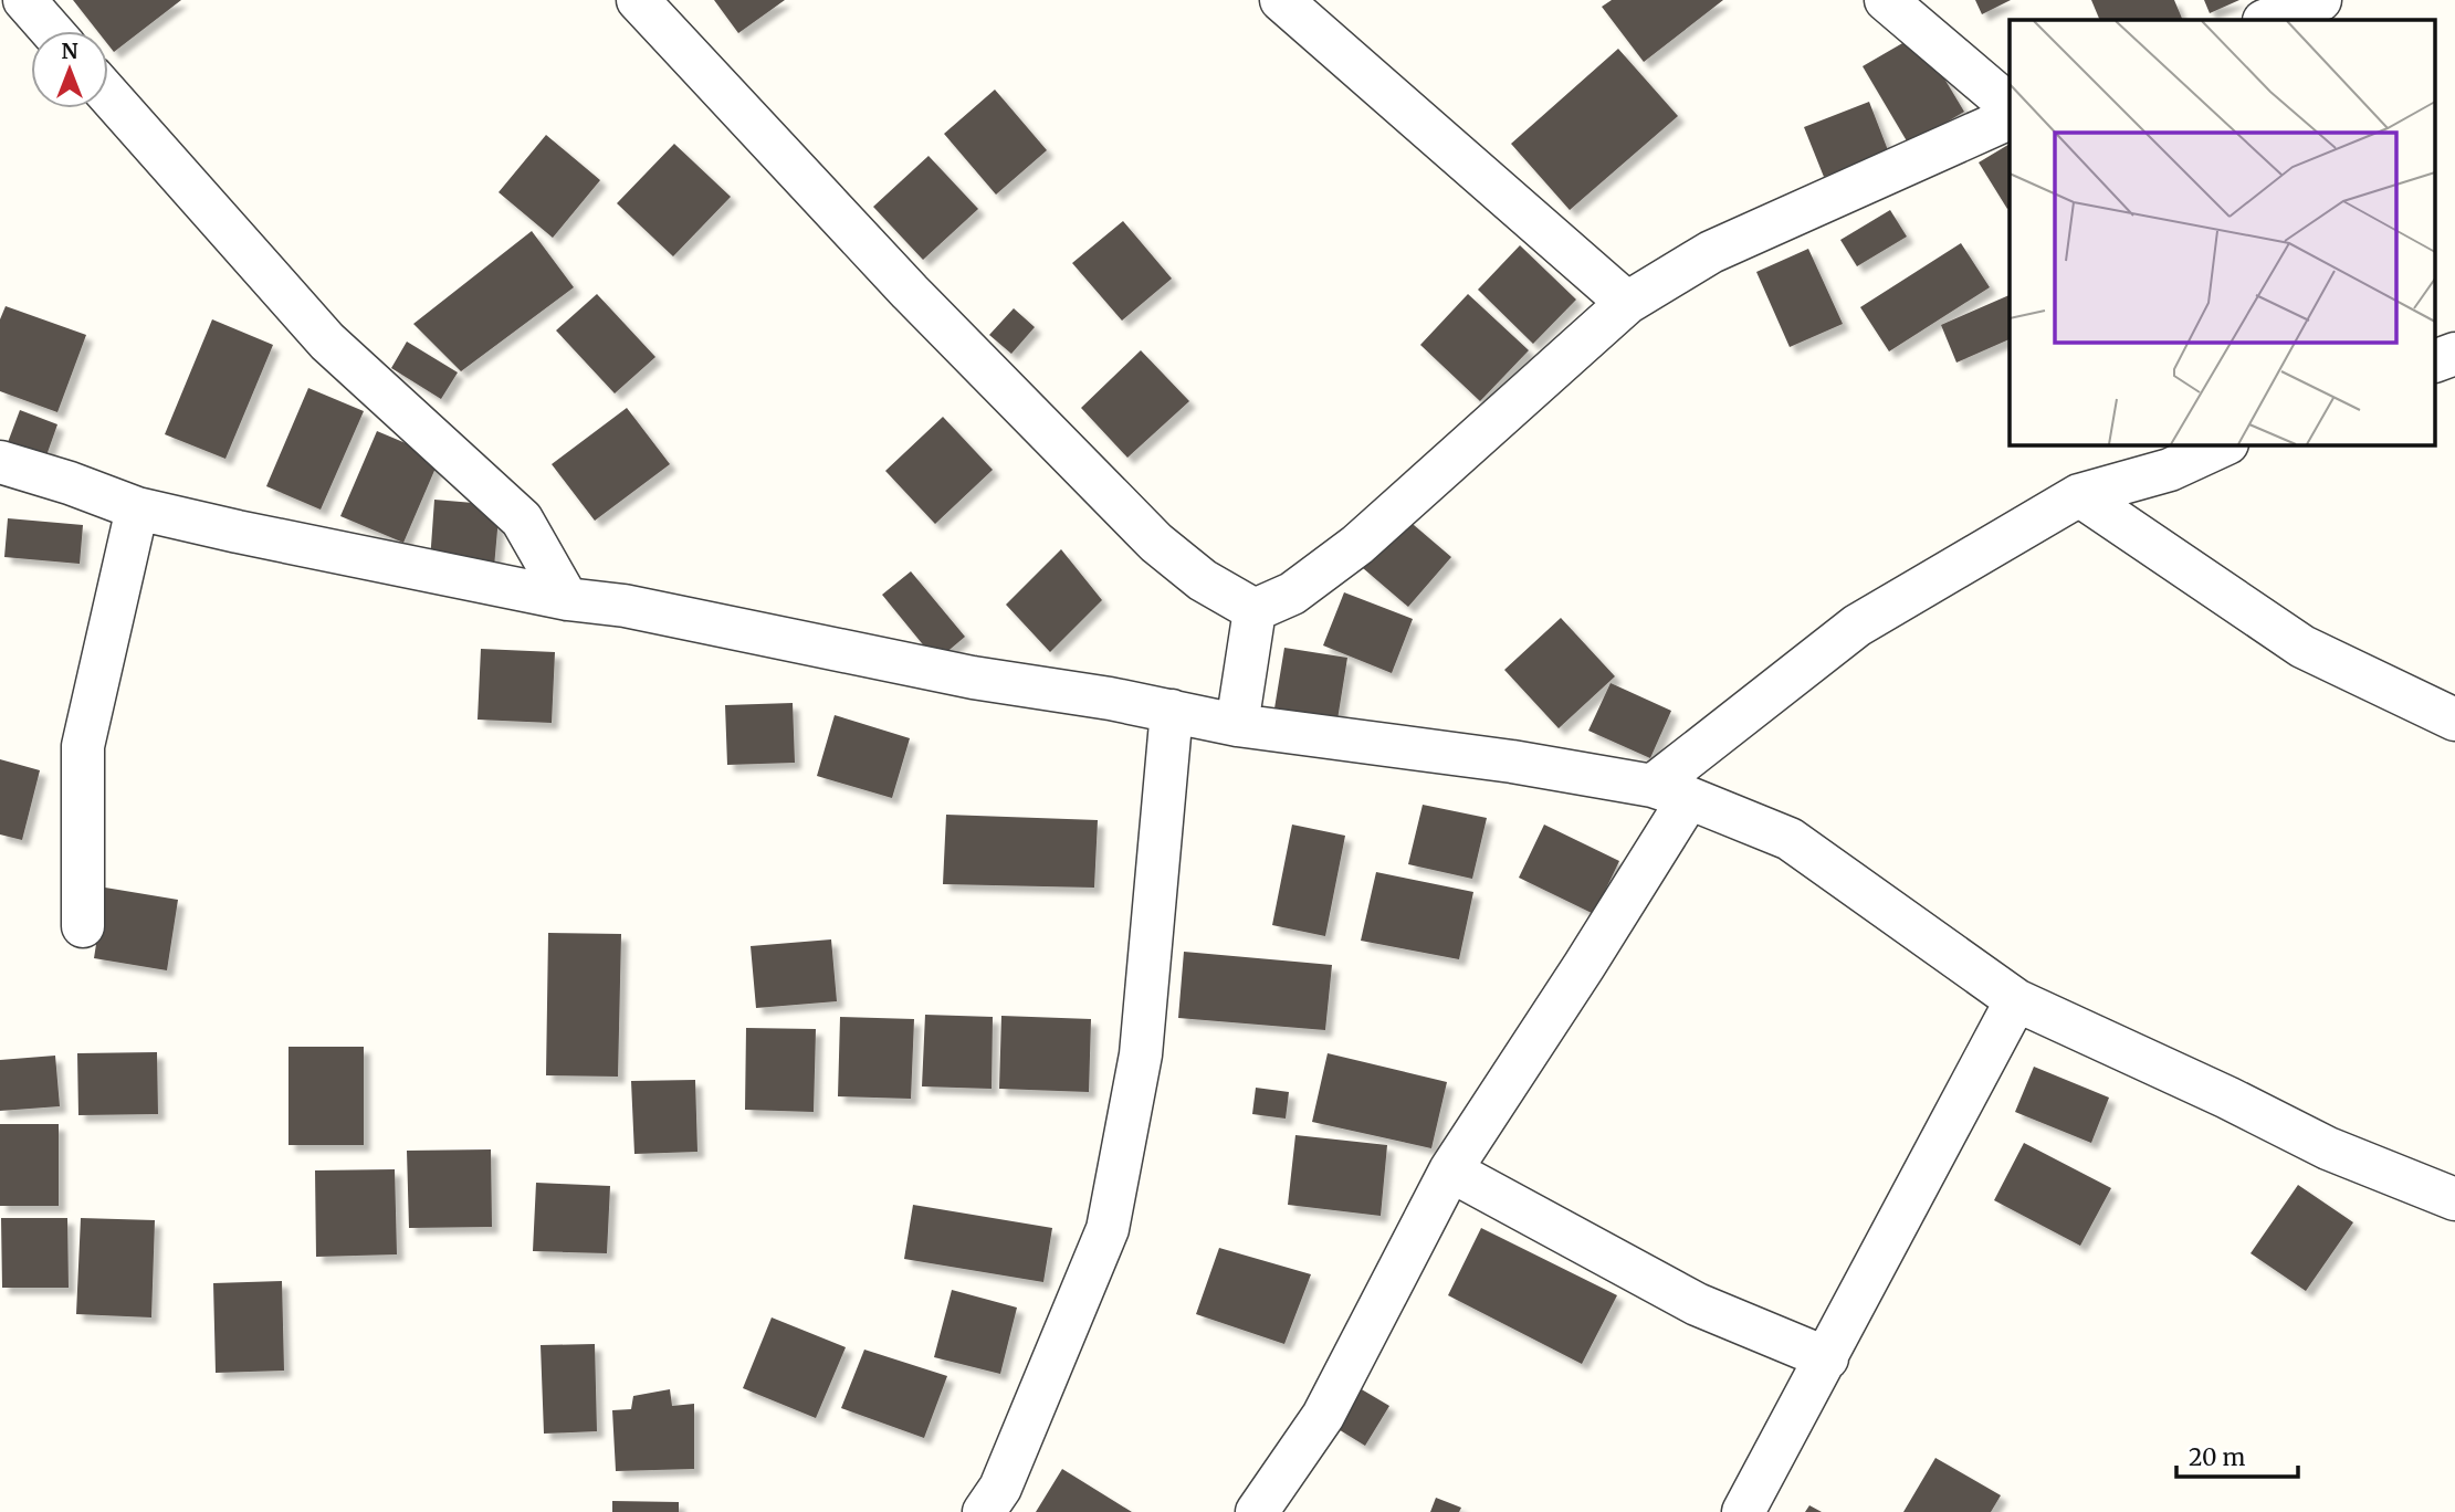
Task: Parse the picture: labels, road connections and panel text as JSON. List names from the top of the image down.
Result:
{
  "scale_bar": "20 m",
  "north": "top"
}
